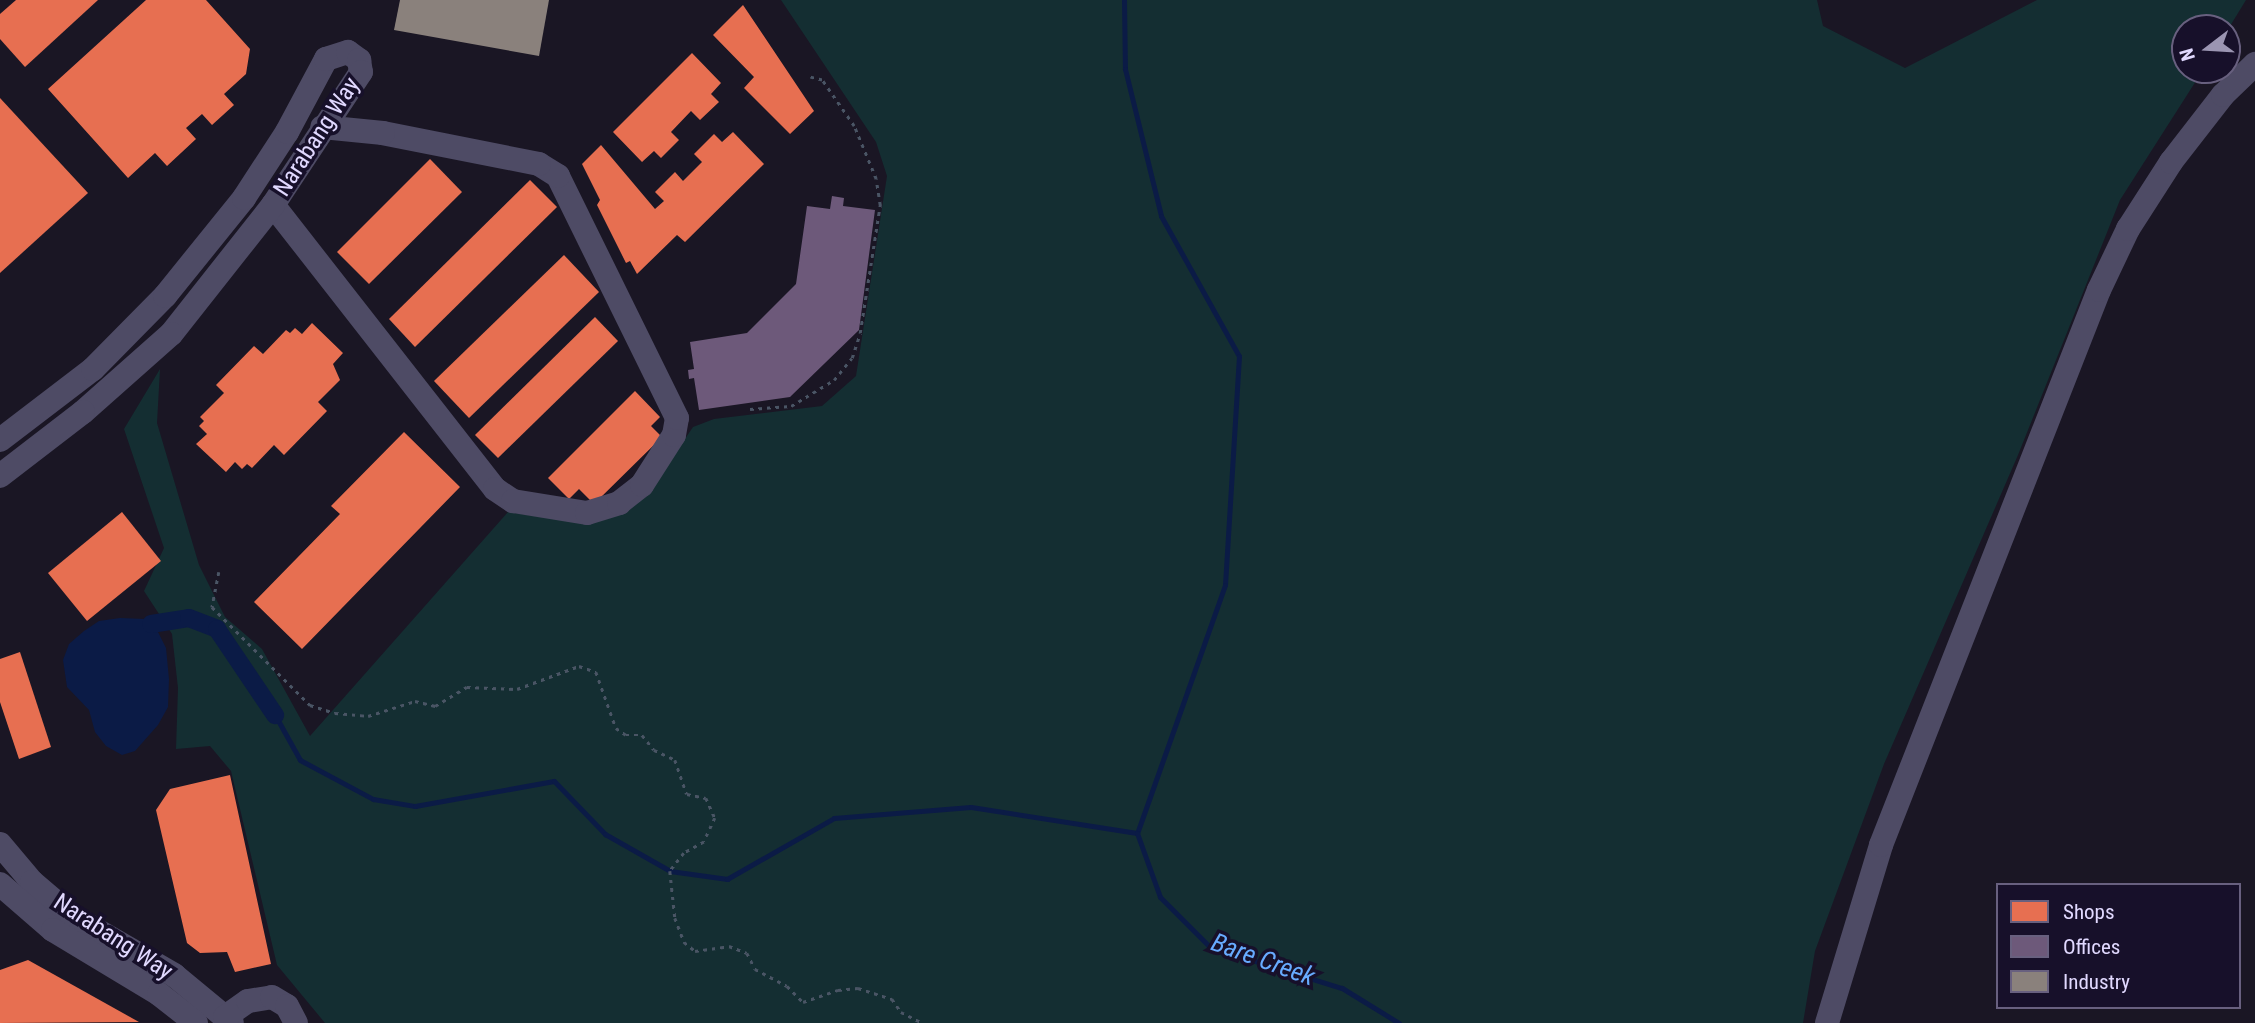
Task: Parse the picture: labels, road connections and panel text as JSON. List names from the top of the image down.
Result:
{
  "streets": {
    "street": ["Narabang Way"]
  },
  "water": ["Bare Creek"],
  "legend": ["Shops", "Offices", "Industry"],
  "north": "left"
}
